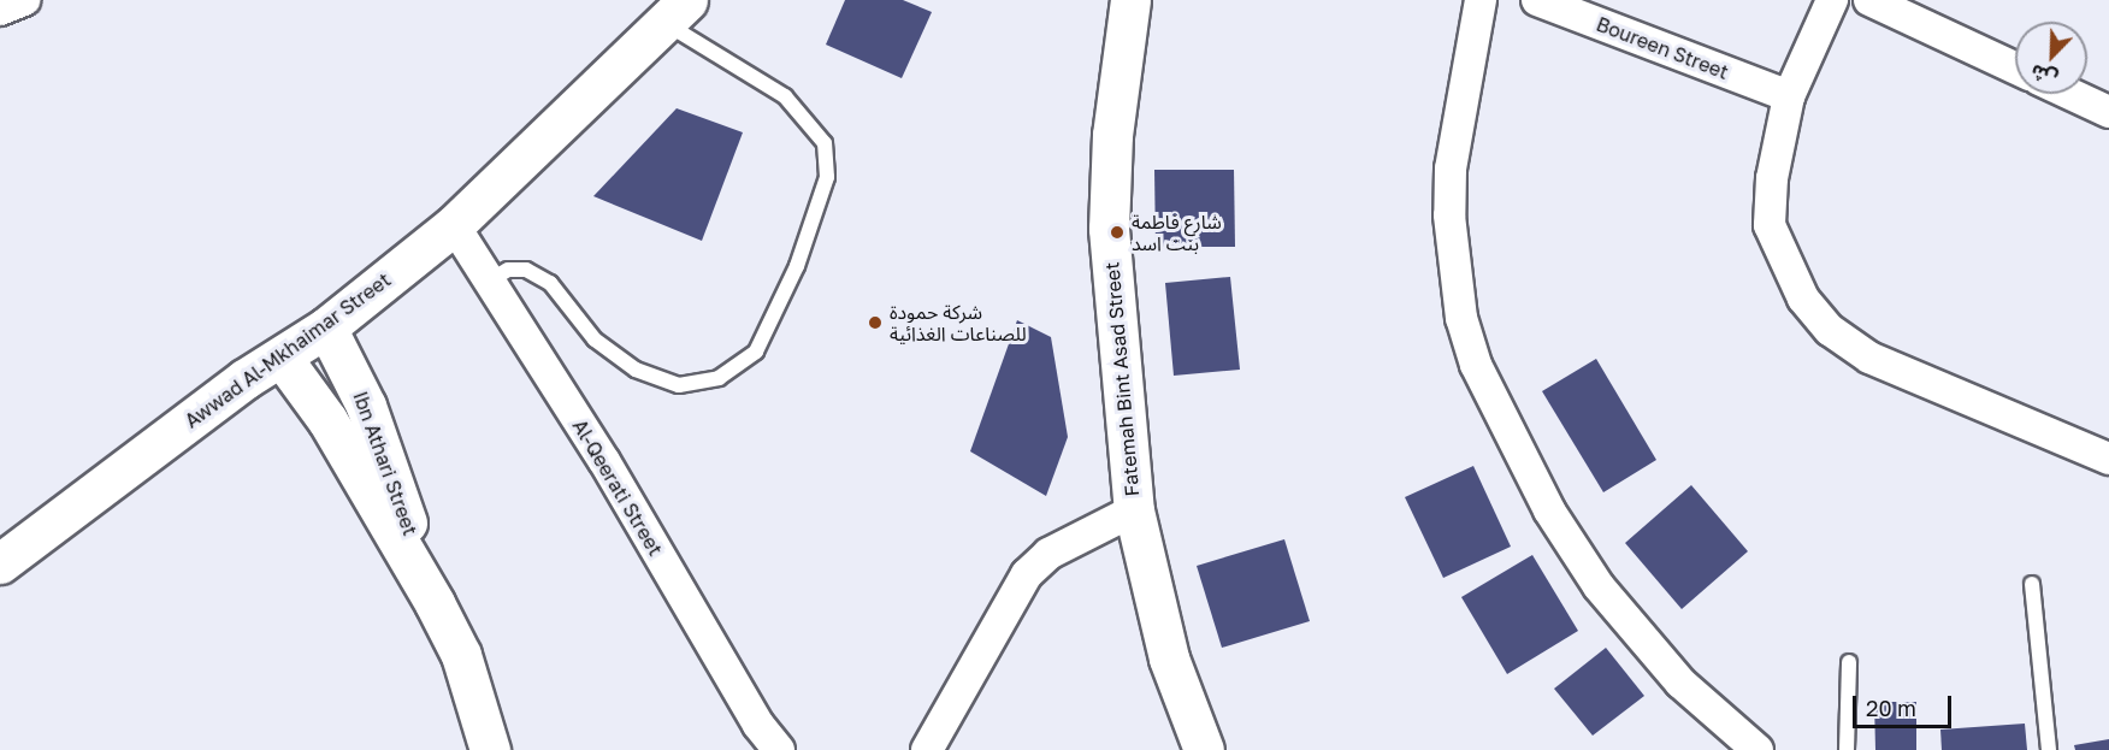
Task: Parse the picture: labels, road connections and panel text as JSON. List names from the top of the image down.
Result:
{
  "streets": {
    "street": [
      "Boureen Street",
      "Awwad Al-Mkhaimar Street",
      "Fatemah Bint Asad Street",
      "Ibn Athari Street",
      "Al-Qeerati Street"
    ]
  },
  "crossings": [
    ["Awwad Al-Mkhaimar Street", "Ibn Athari Street"],
    ["Awwad Al-Mkhaimar Street", "Al-Qeerati Street"]
  ],
  "places": ["شارع فاطمة بنت اسد", "شركة حمودة للصناعات الغذائية"],
  "scale_bar": "20 m",
  "north": "bottom left"
}
